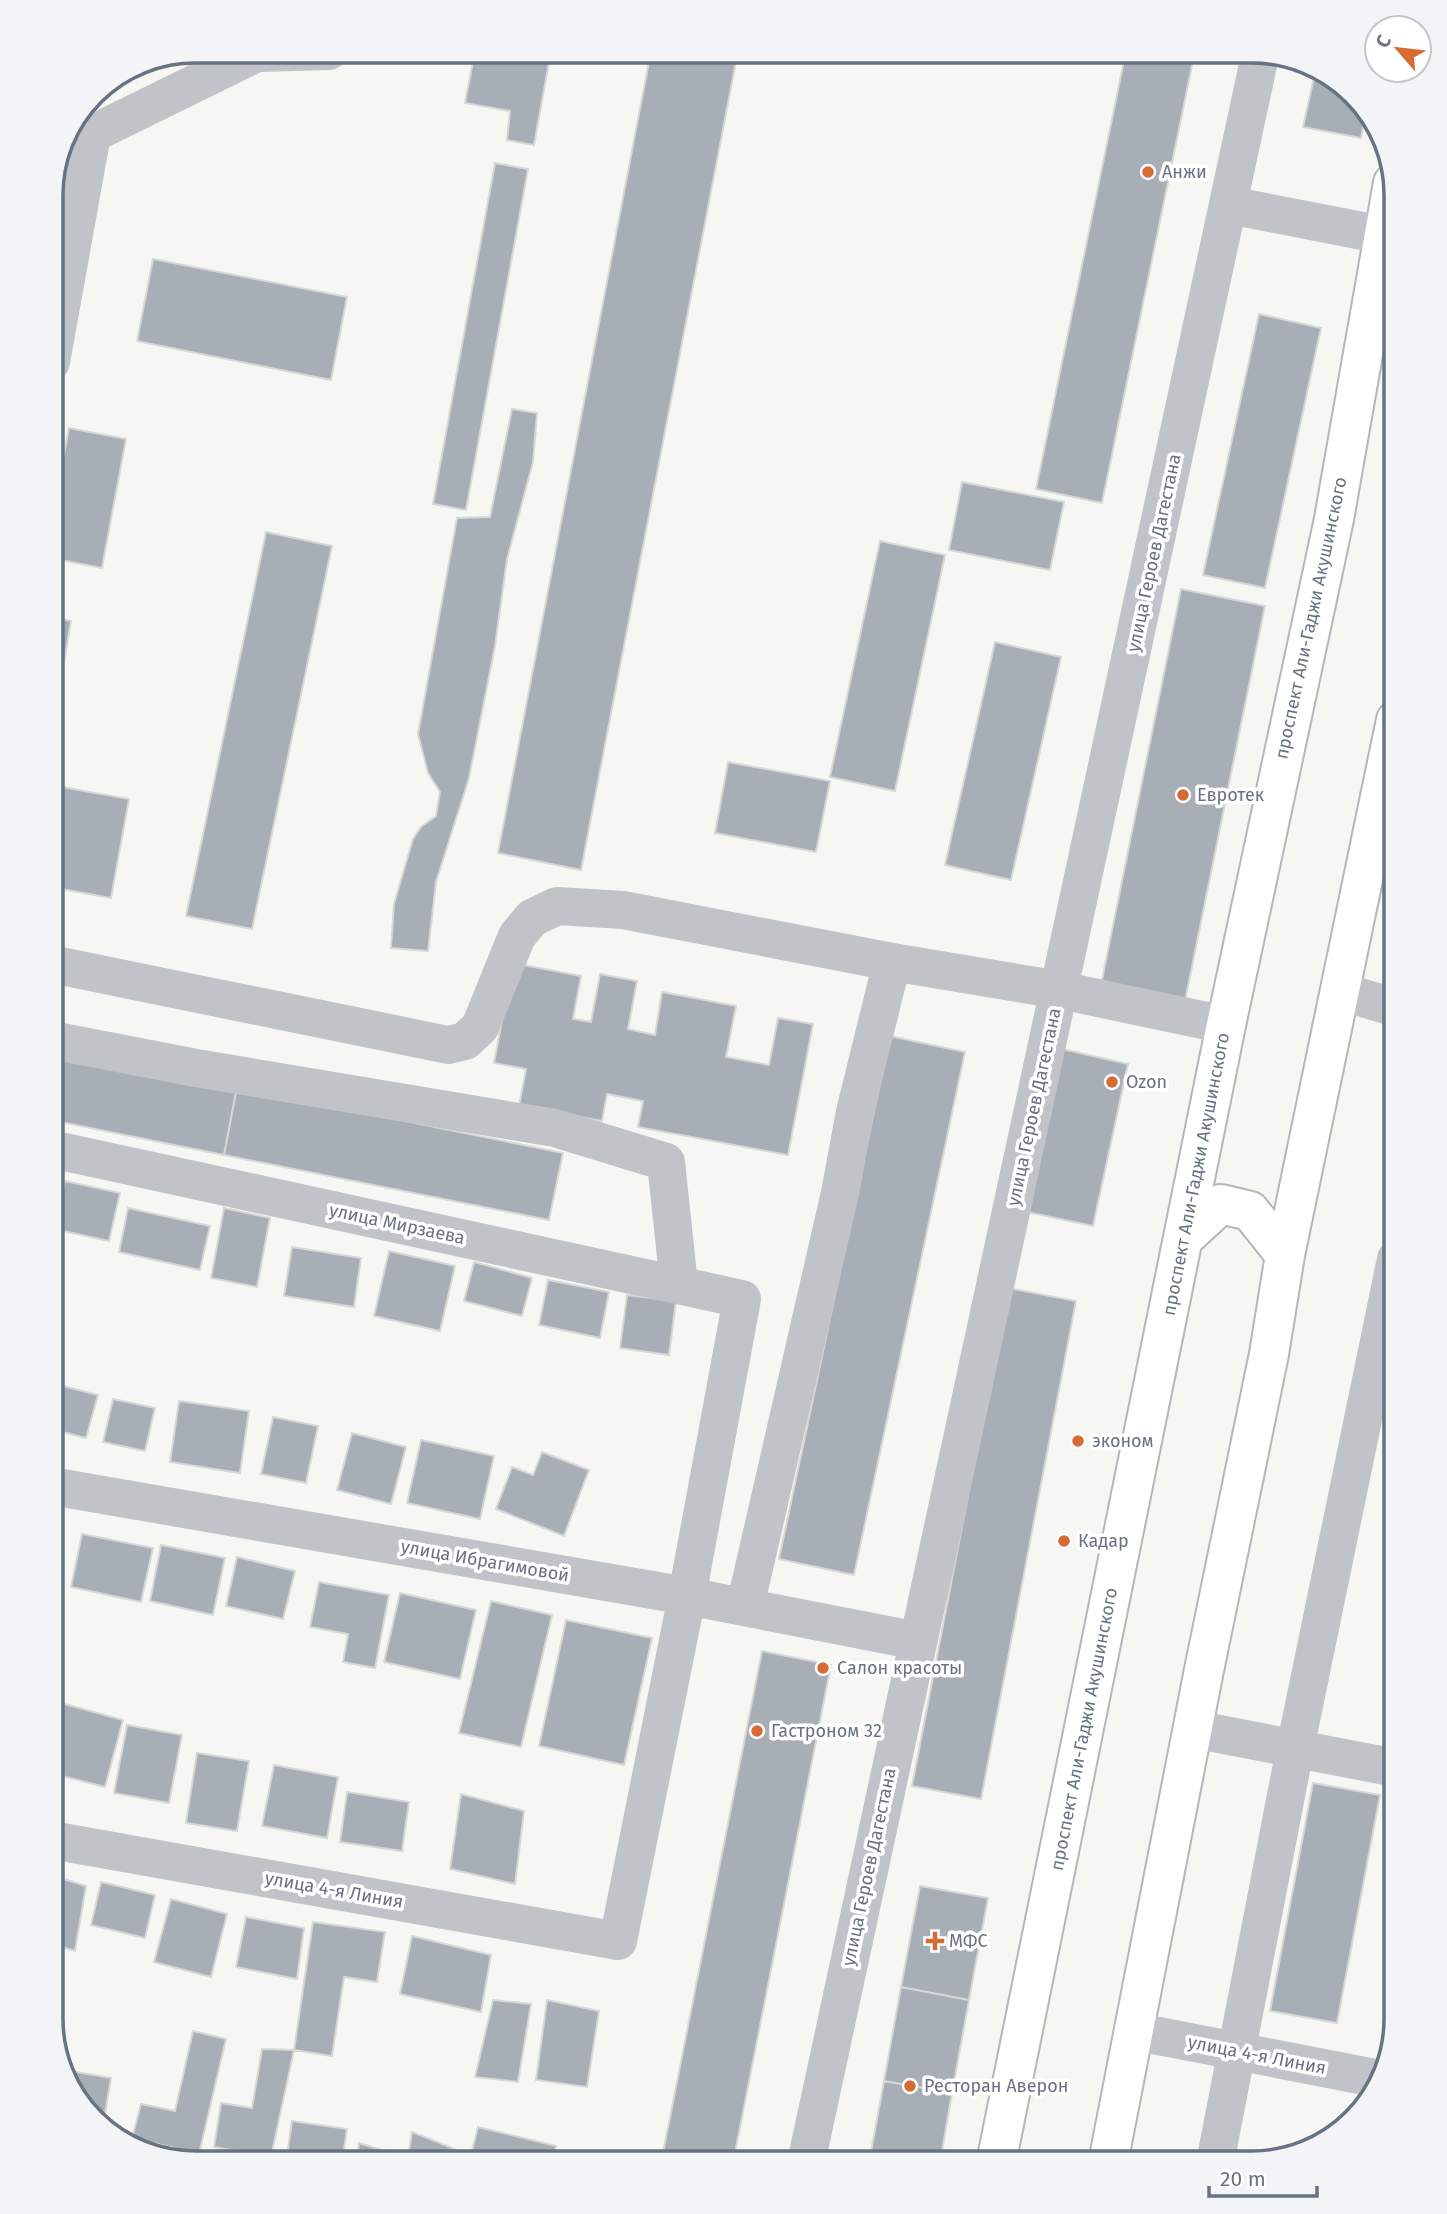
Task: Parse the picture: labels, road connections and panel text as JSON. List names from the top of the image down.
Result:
{
  "streets": {
    "main road": ["проспект Али-Гаджи Акушинского"],
    "street": [
      "улица Героев Дагестана",
      "улица Мирзаева",
      "улица Ибрагимовой",
      "улица 4-я Линия"
    ]
  },
  "crossings": [
    ["улица Героев Дагестана", "улица Ибрагимовой"],
    ["улица Мирзаева", "улица Ибрагимовой"],
    ["улица Мирзаева", "улица 4-я Линия"],
    ["улица Ибрагимовой", "улица 4-я Линия"]
  ],
  "places": {
    "other": [
      "Анжи",
      "Евротек",
      "Ozon",
      "эконом",
      "Кадар",
      "Салон красоты",
      "Гастроном 32",
      "Ресторан Аверон"
    ],
    "health": ["МФС"]
  },
  "scale_bar": "20 m",
  "north": "top left"
}
